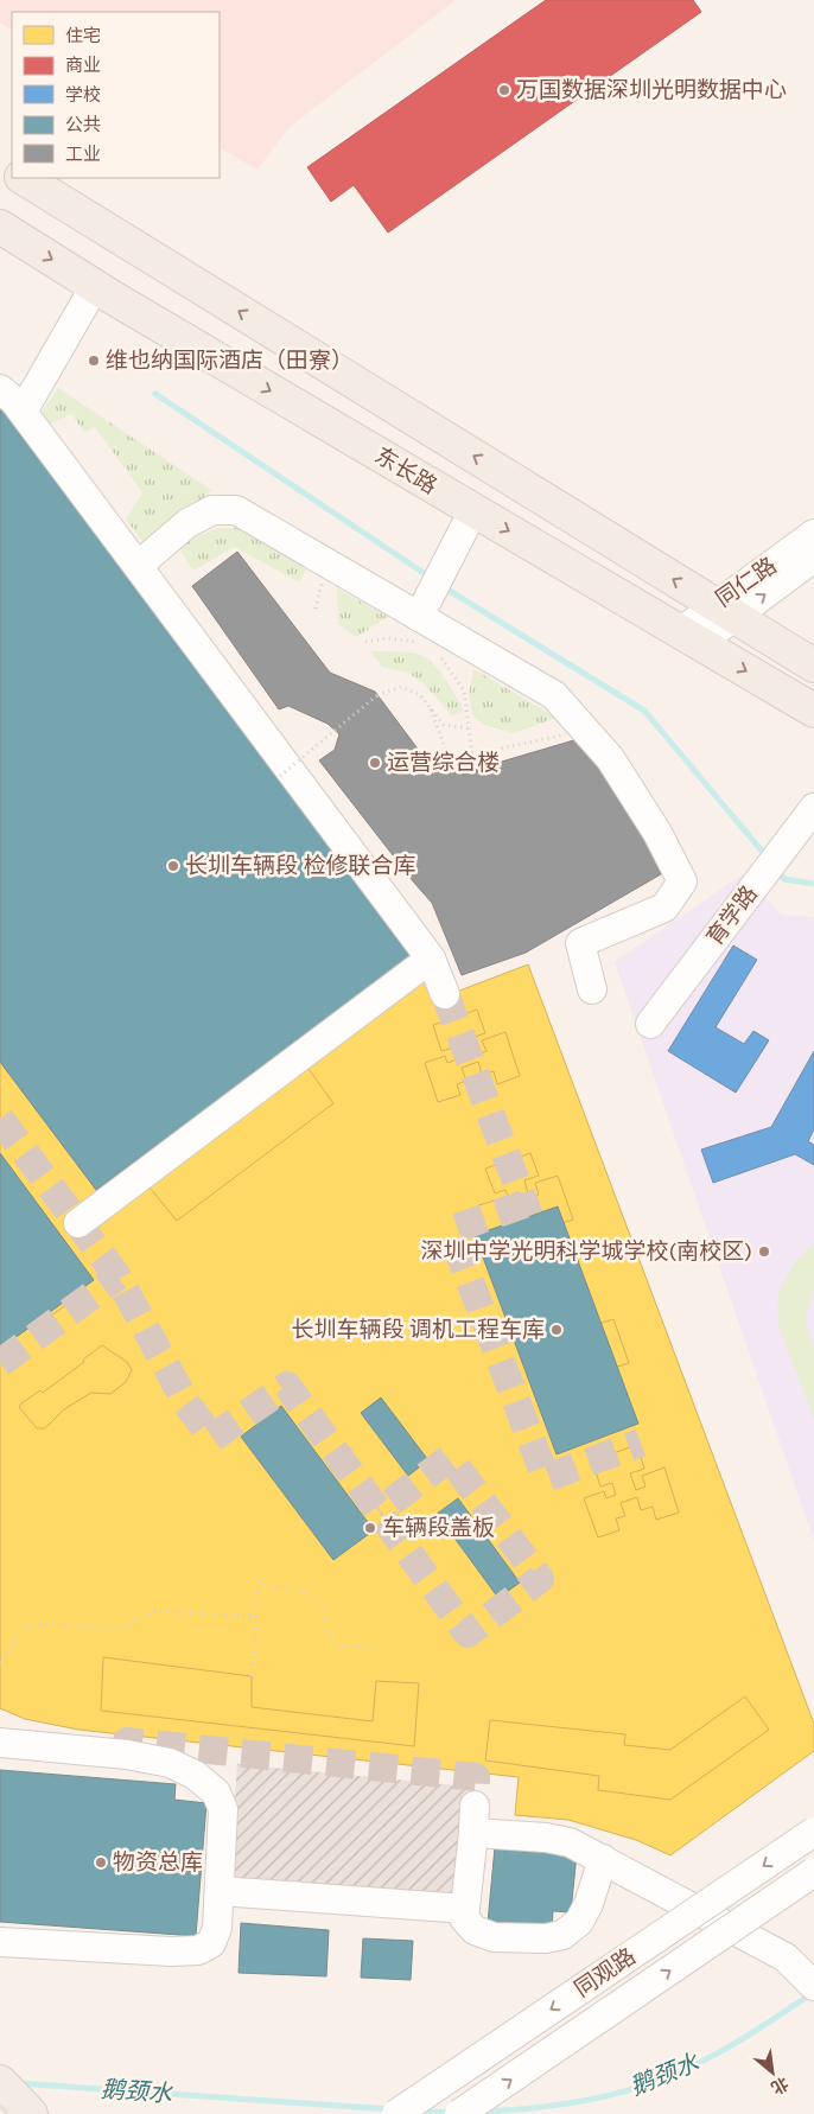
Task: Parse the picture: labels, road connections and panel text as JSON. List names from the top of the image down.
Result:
{
  "streets": {
    "main road": ["东长路"],
    "street": ["同仁路", "育学路", "同观路"]
  },
  "crossings": [
    ["东长路", "同仁路"]
  ],
  "water": ["鹅颈水"],
  "places": [
    "万国数据深圳光明数据中心",
    "维也纳国际酒店（田寮）",
    "运营综合楼",
    "长圳车辆段 检修联合库",
    "深圳中学光明科学城学校(南校区)",
    "长圳车辆段 调机工程车库",
    "车辆段盖板",
    "物资总库"
  ],
  "legend": [
    "住宅",
    "商业",
    "学校",
    "公共",
    "工业"
  ],
  "north": "bottom right"
}
